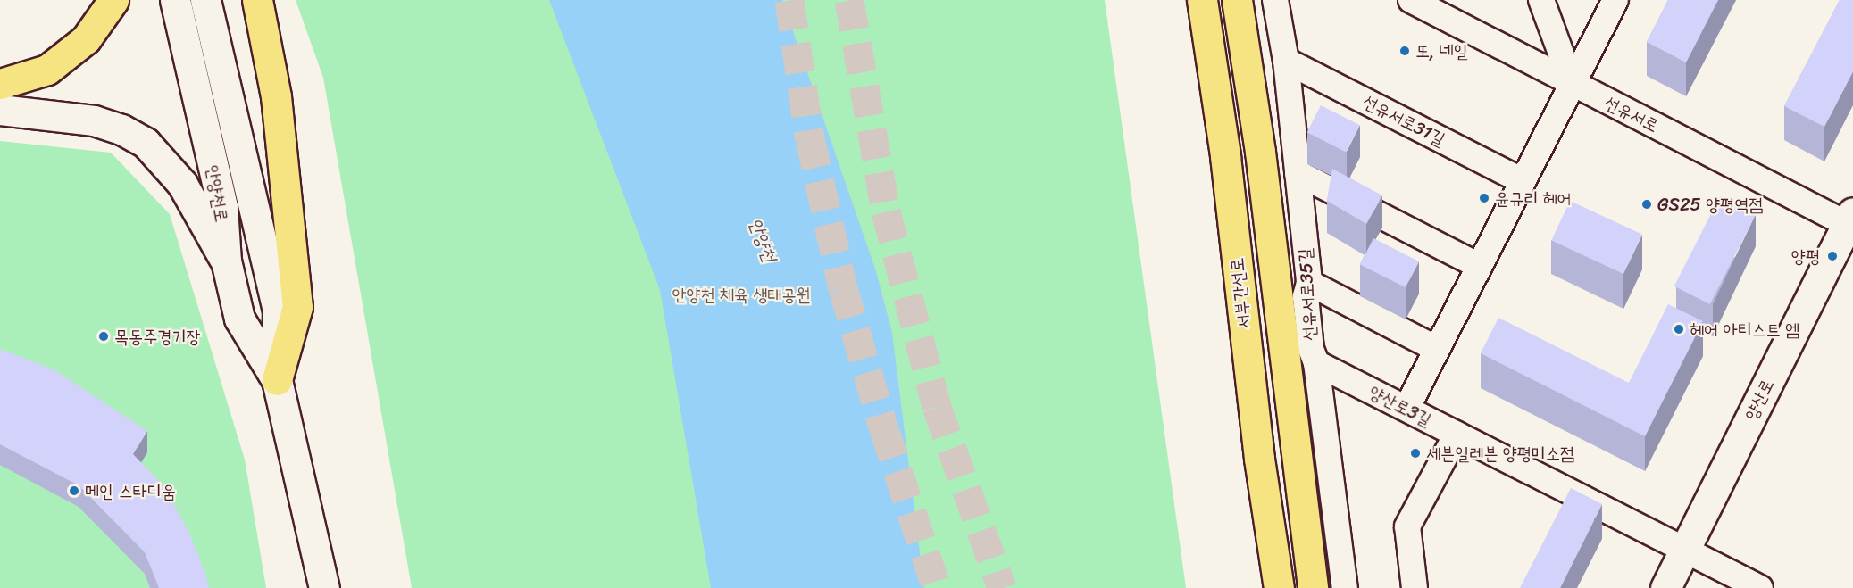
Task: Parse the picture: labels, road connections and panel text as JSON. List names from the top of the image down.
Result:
{
  "streets": {
    "main road": ["안양천로", "서부간선로", "양산로"],
    "street": [
      "선유서로",
      "선유서로31길",
      "선유서로35길",
      "양산로3길"
    ]
  },
  "crossings": [
    ["선유서로", "양산로"],
    ["선유서로31길", "선유서로35길"],
    ["선유서로35길", "양산로3길"],
    ["양산로", "양산로3길"]
  ],
  "water": ["안양천"],
  "parks": ["안양천 체육 생태공원"],
  "places": [
    "또, 네일",
    "윤규리 헤어",
    "GS25 양평역점",
    "양평",
    "헤어 아티스트 엠",
    "목동주경기장",
    "세븐일레븐 양평미소점",
    "메인 스타디움"
  ]
}
